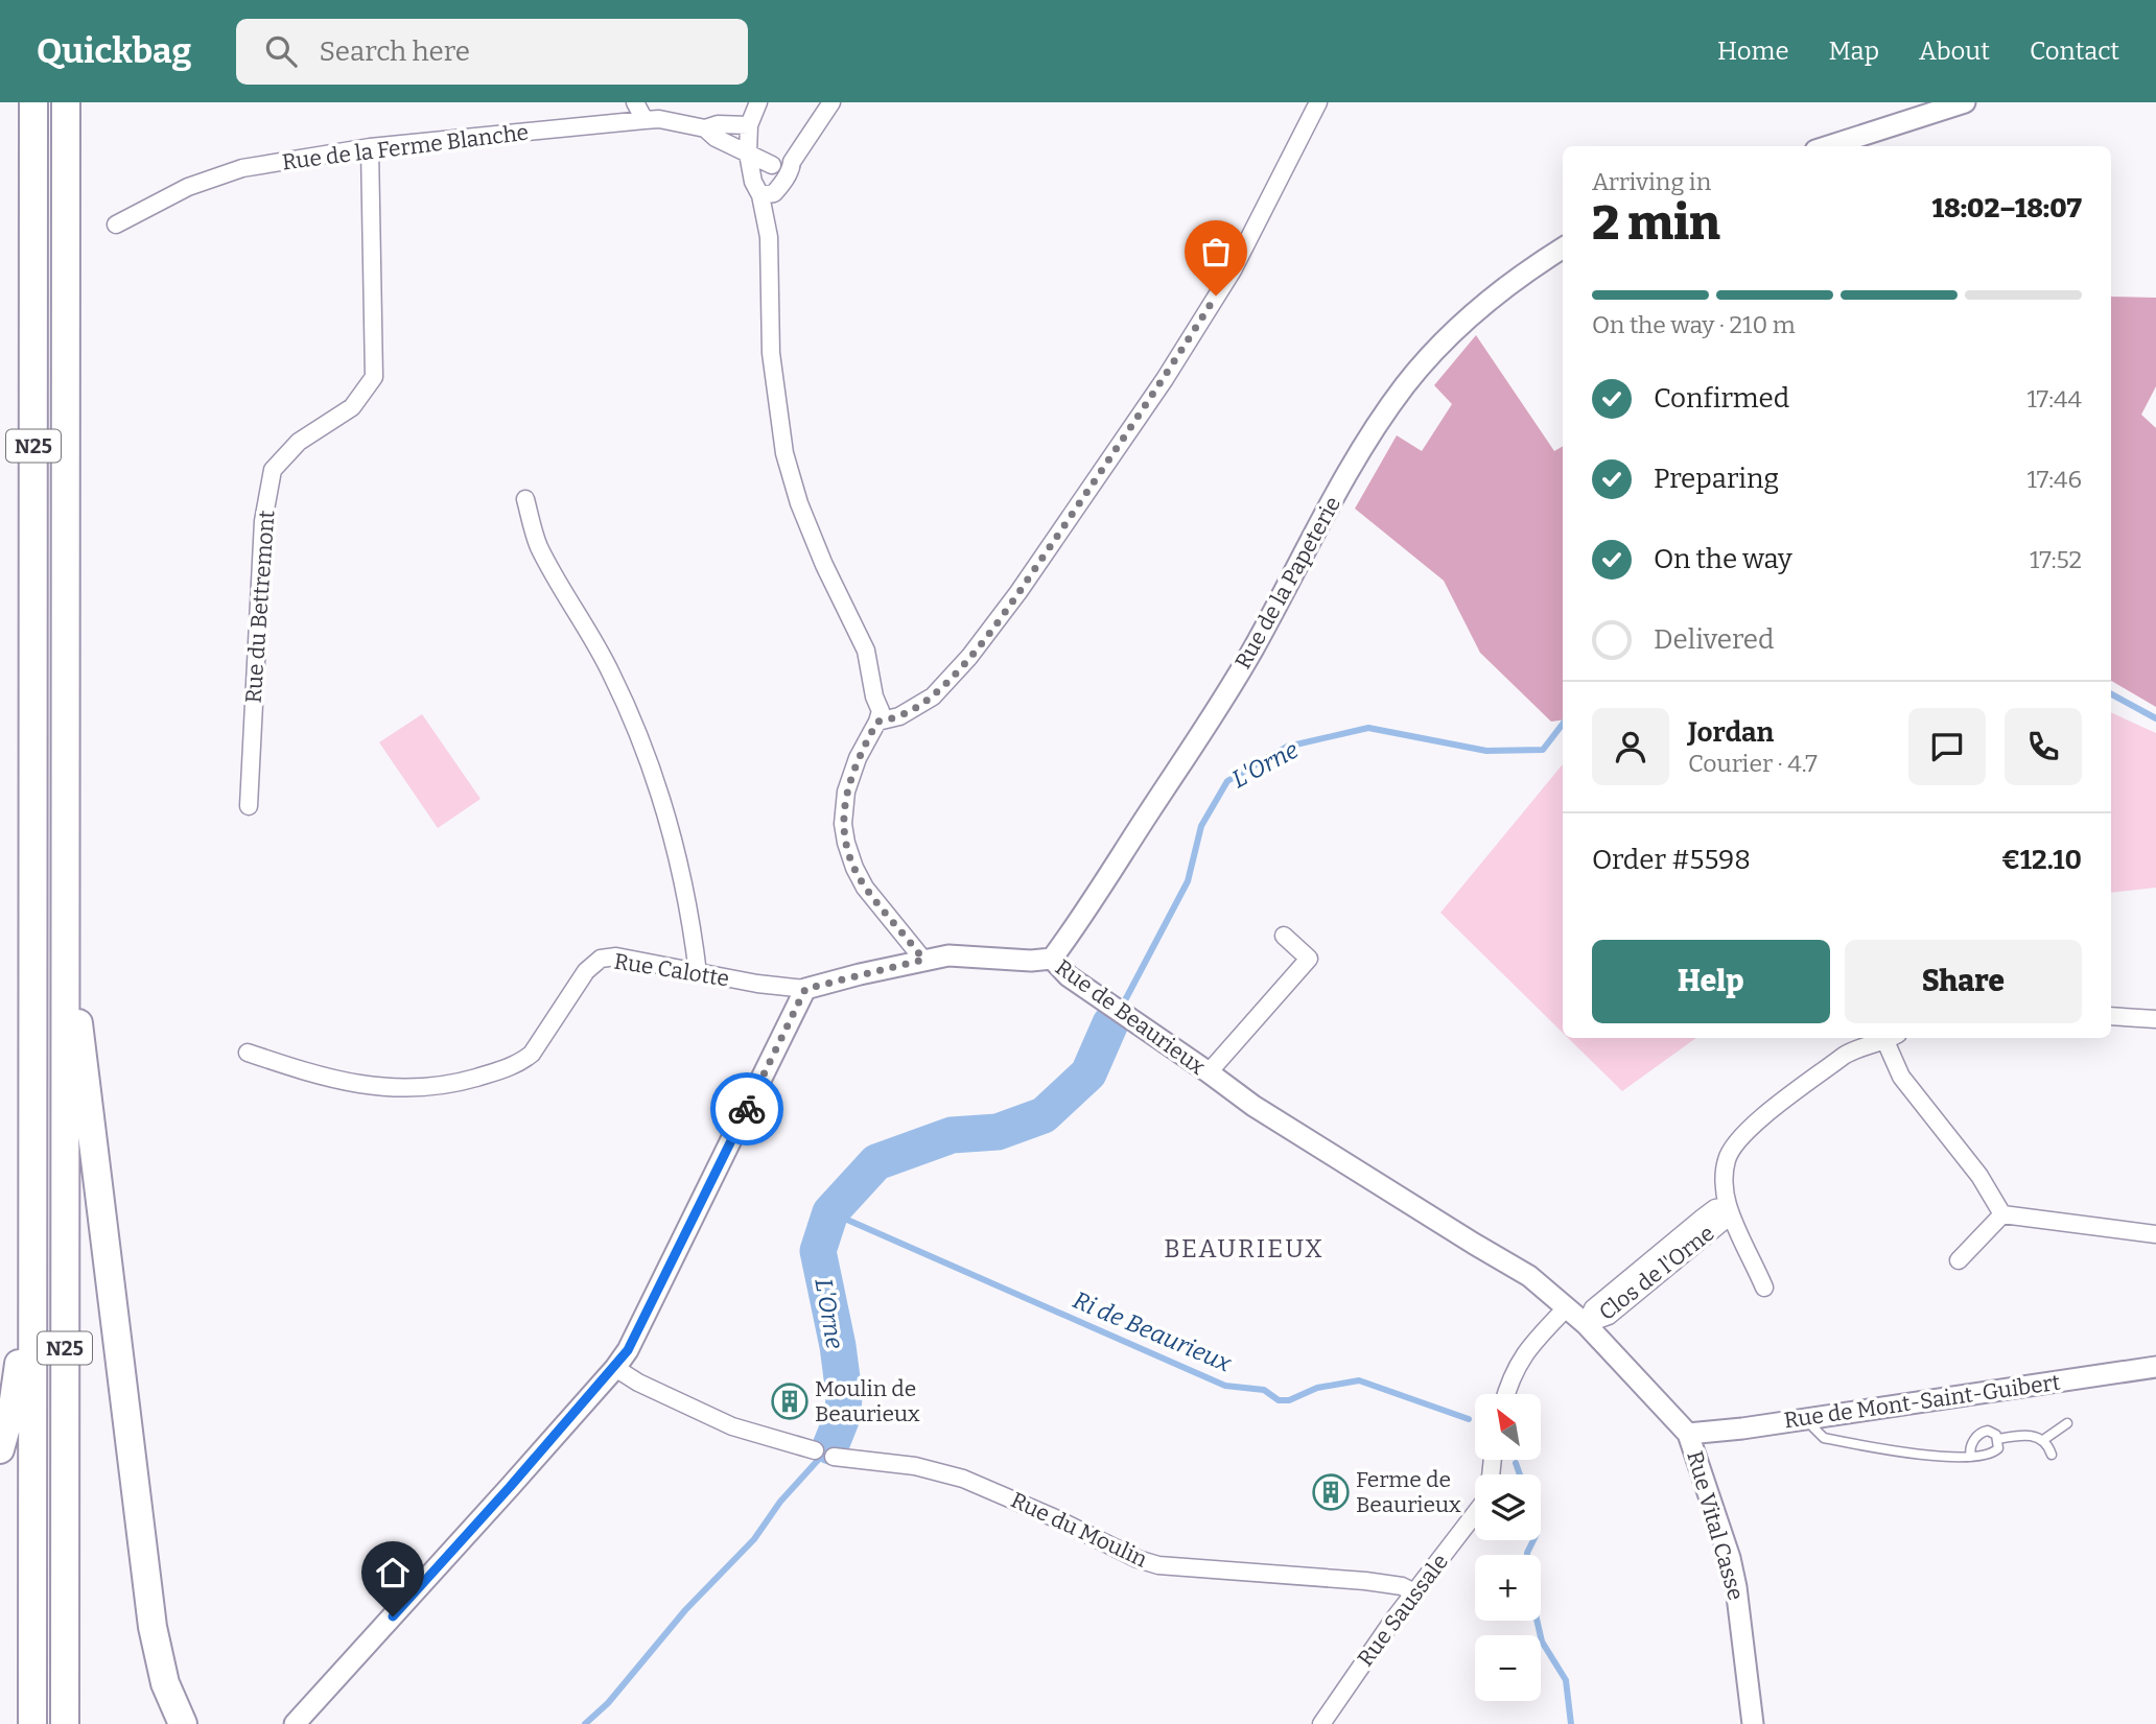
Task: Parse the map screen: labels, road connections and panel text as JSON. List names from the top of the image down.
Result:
{
  "streets": {
    "highway": ["N25"],
    "street": [
      "Rue de la Ferme Blanche",
      "Rue de la Papeterie",
      "Rue du Bettremont",
      "Rue Calotte",
      "Rue de Beaurieux",
      "Clos de l'Orne",
      "Rue de Mont-Saint-Guibert",
      "Rue Vital Casse",
      "Rue du Moulin",
      "Rue Saussale"
    ]
  },
  "crossings": [
    ["Rue de la Ferme Blanche", "Rue du Bettremont"],
    ["Rue de la Papeterie", "Rue de Beaurieux"],
    ["Rue Calotte", "Rue de Beaurieux"],
    ["Rue de Beaurieux", "Clos de l'Orne"],
    ["Rue de Beaurieux", "Rue Vital Casse"],
    ["Clos de l'Orne", "Rue Vital Casse"],
    ["Rue de Mont-Saint-Guibert", "Rue Vital Casse"],
    ["Rue du Moulin", "Rue Saussale"]
  ],
  "districts": ["BEAURIEUX"],
  "water": ["L'Orne", "Ri de Beaurieux"],
  "places": {
    "building": ["Moulin de Beaurieux", "Ferme de Beaurieux"]
  },
  "north": "top left",
  "page": {
    "header": "Quickbag",
    "search": "Search here",
    "nav": [
      "Home",
      "Map",
      "About",
      "Contact"
    ],
    "heading": ["2 min", "Arriving in", "18:02–18:07"],
    "panel": [
      "Jordan",
      "Courier · 4.7",
      "Order #5598",
      "€12.10"
    ],
    "bar": "On the way · 210 m",
    "list": [
      ["Confirmed", "17:44"],
      ["Preparing", "17:46"],
      ["On the way", "17:52"],
      "Delivered"
    ],
    "buttons": ["Help", "Share"],
    "map_buttons": ["+", "−"]
  }
}
